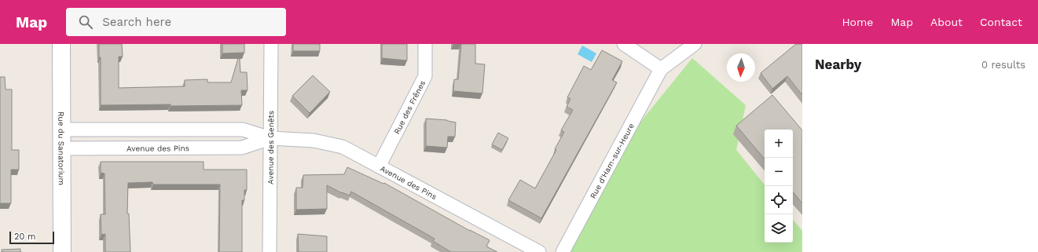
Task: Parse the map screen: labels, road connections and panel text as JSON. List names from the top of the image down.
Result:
{
  "streets": {
    "street": [
      "Rue des Frênes",
      "Rue du Sanatorium",
      "Avenue des Genêts",
      "Avenue des Pins",
      "Rue d'Ham-sur-Heure"
    ]
  },
  "crossings": [
    ["Rue des Frênes", "Avenue des Pins"],
    ["Rue du Sanatorium", "Avenue des Pins"],
    ["Avenue des Genêts", "Avenue des Pins"]
  ],
  "scale_bar": "20 m",
  "north": "bottom",
  "page": {
    "header": "Map",
    "search": "Search here",
    "nav": [
      "Home",
      "Map",
      "About",
      "Contact"
    ],
    "heading": ["Nearby", "0 results"],
    "map_buttons": ["+", "−"],
    "scale": "20 m"
  }
}
